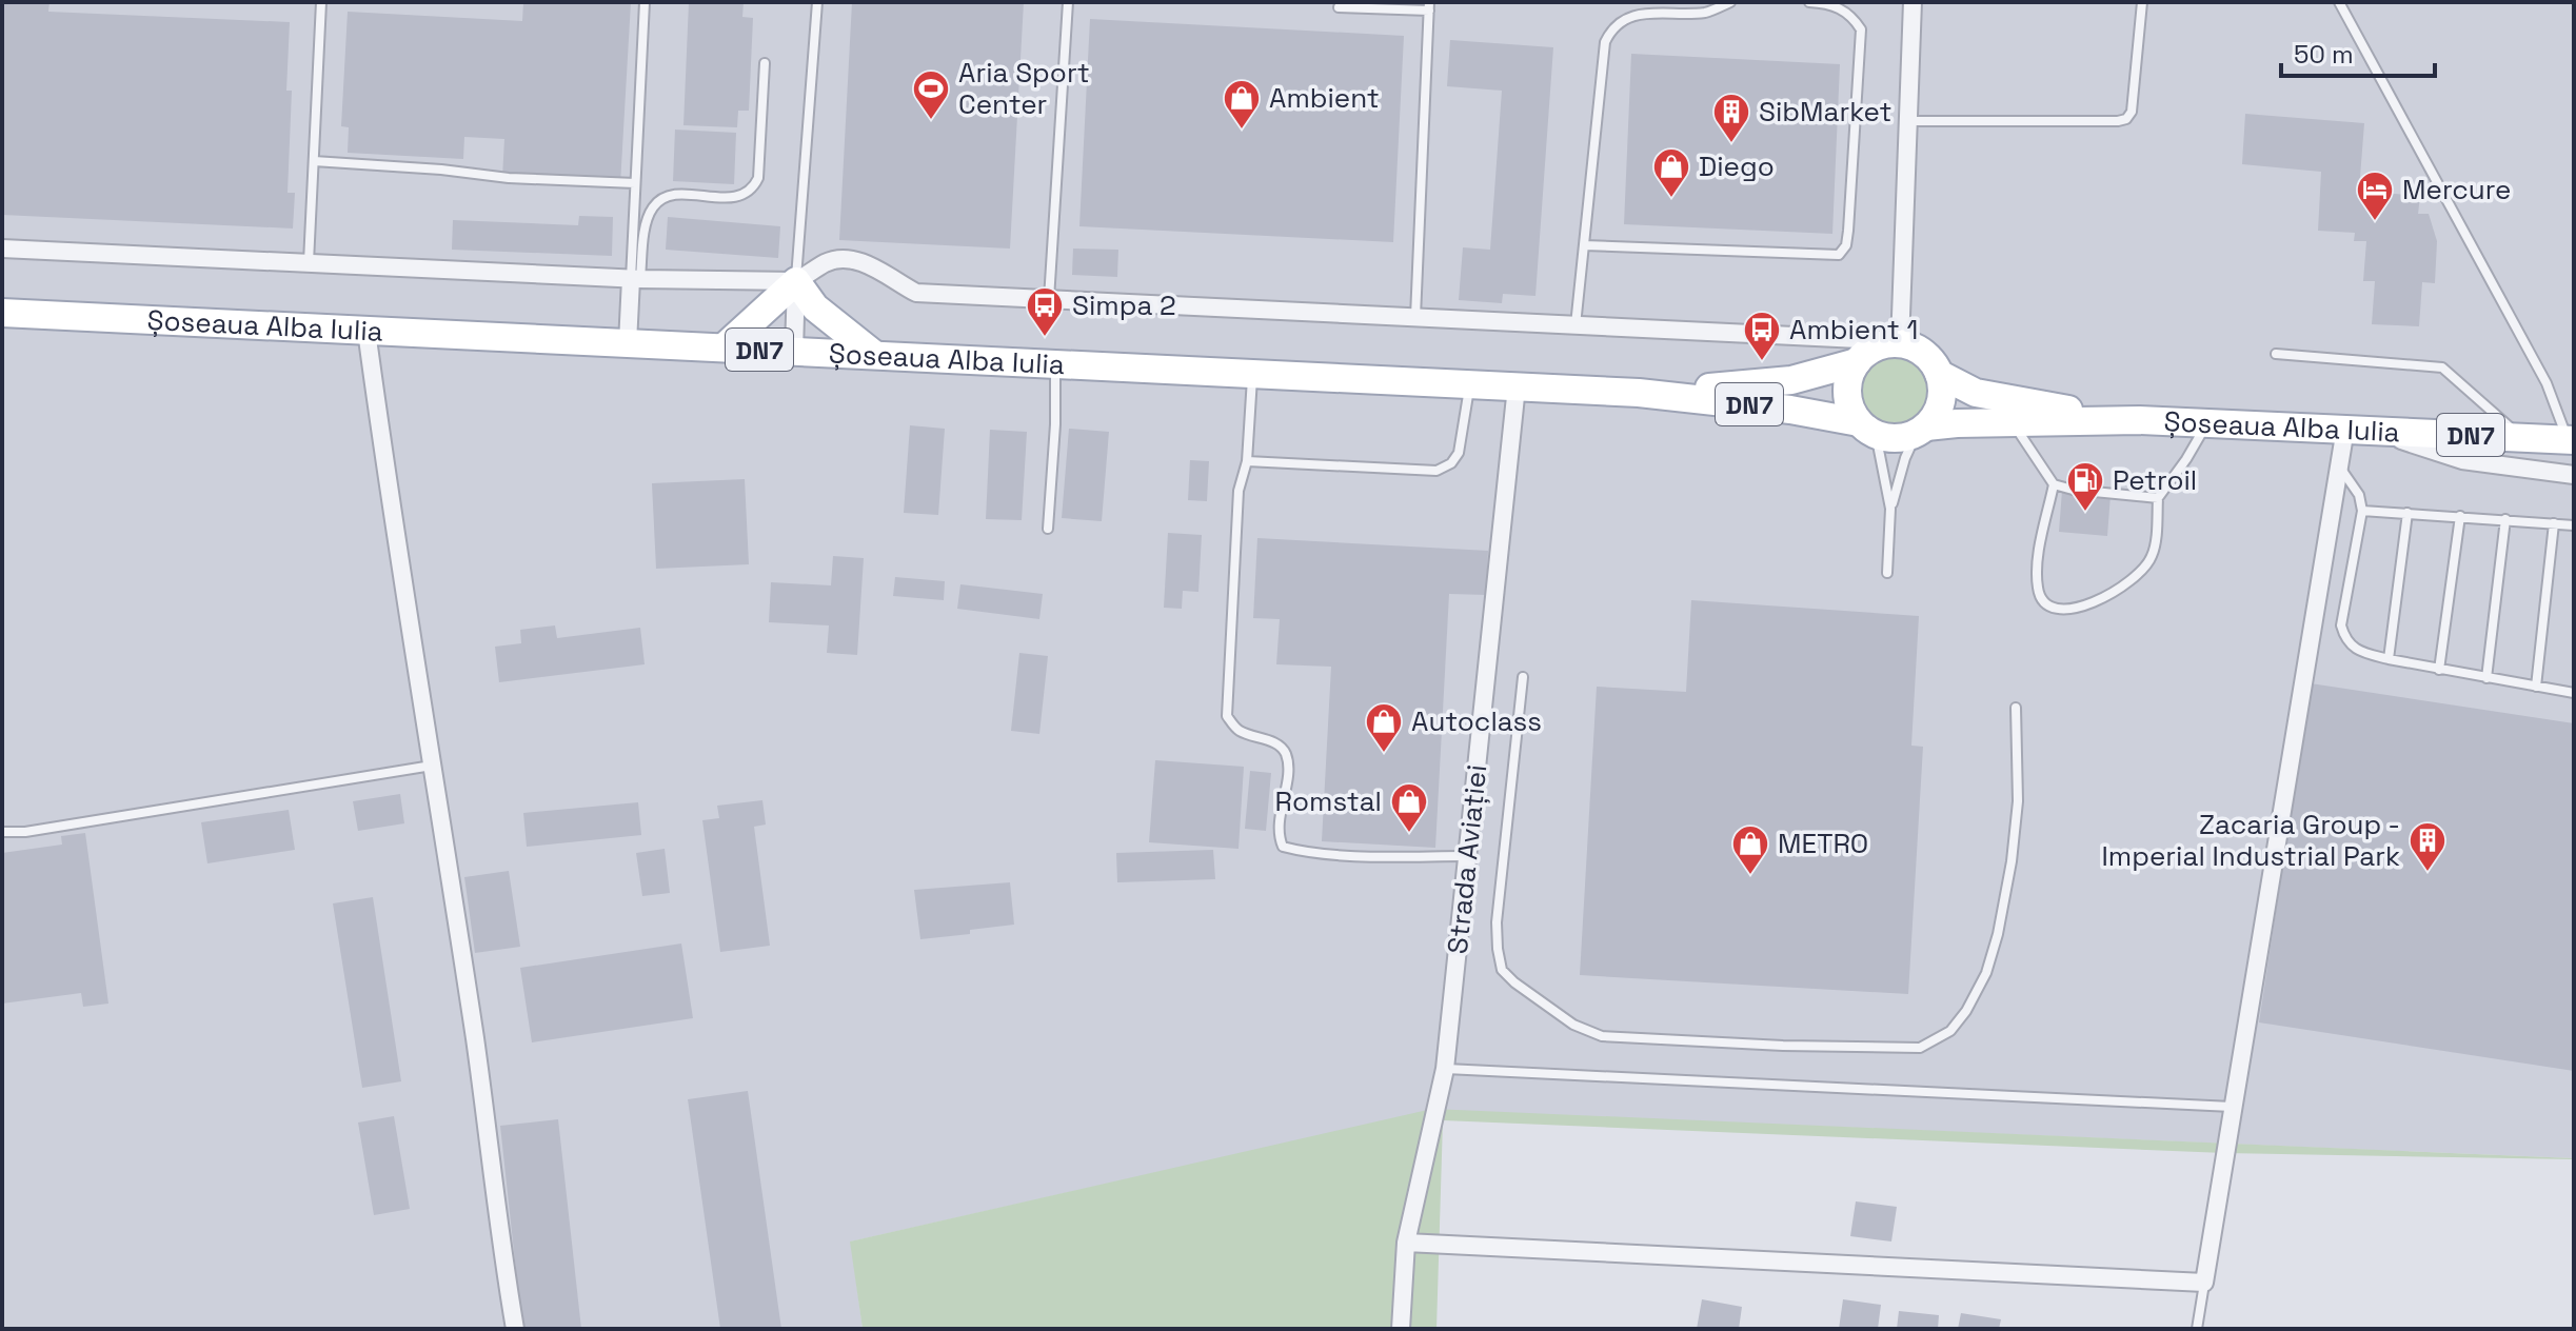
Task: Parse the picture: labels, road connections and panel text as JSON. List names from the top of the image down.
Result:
{
  "streets": {
    "main road": ["Șoseaua Alba Iulia", "DN7"],
    "street": ["Strada Aviației"]
  },
  "crossings": [
    ["Șoseaua Alba Iulia", "DN7"],
    ["Șoseaua Alba Iulia", "Strada Aviației"]
  ],
  "places": {
    "sports": ["Aria Sport Center"],
    "shop": [
      "Ambient",
      "Diego",
      "Autoclass",
      "Romstal",
      "METRO"
    ],
    "building": ["SibMarket", "Zacaria Group - Imperial Industrial Park"],
    "hotel": ["Mercure"],
    "bus stop": ["Simpa 2", "Ambient 1"],
    "fuel station": ["Petroil"]
  },
  "scale_bar": "50 m"
}
